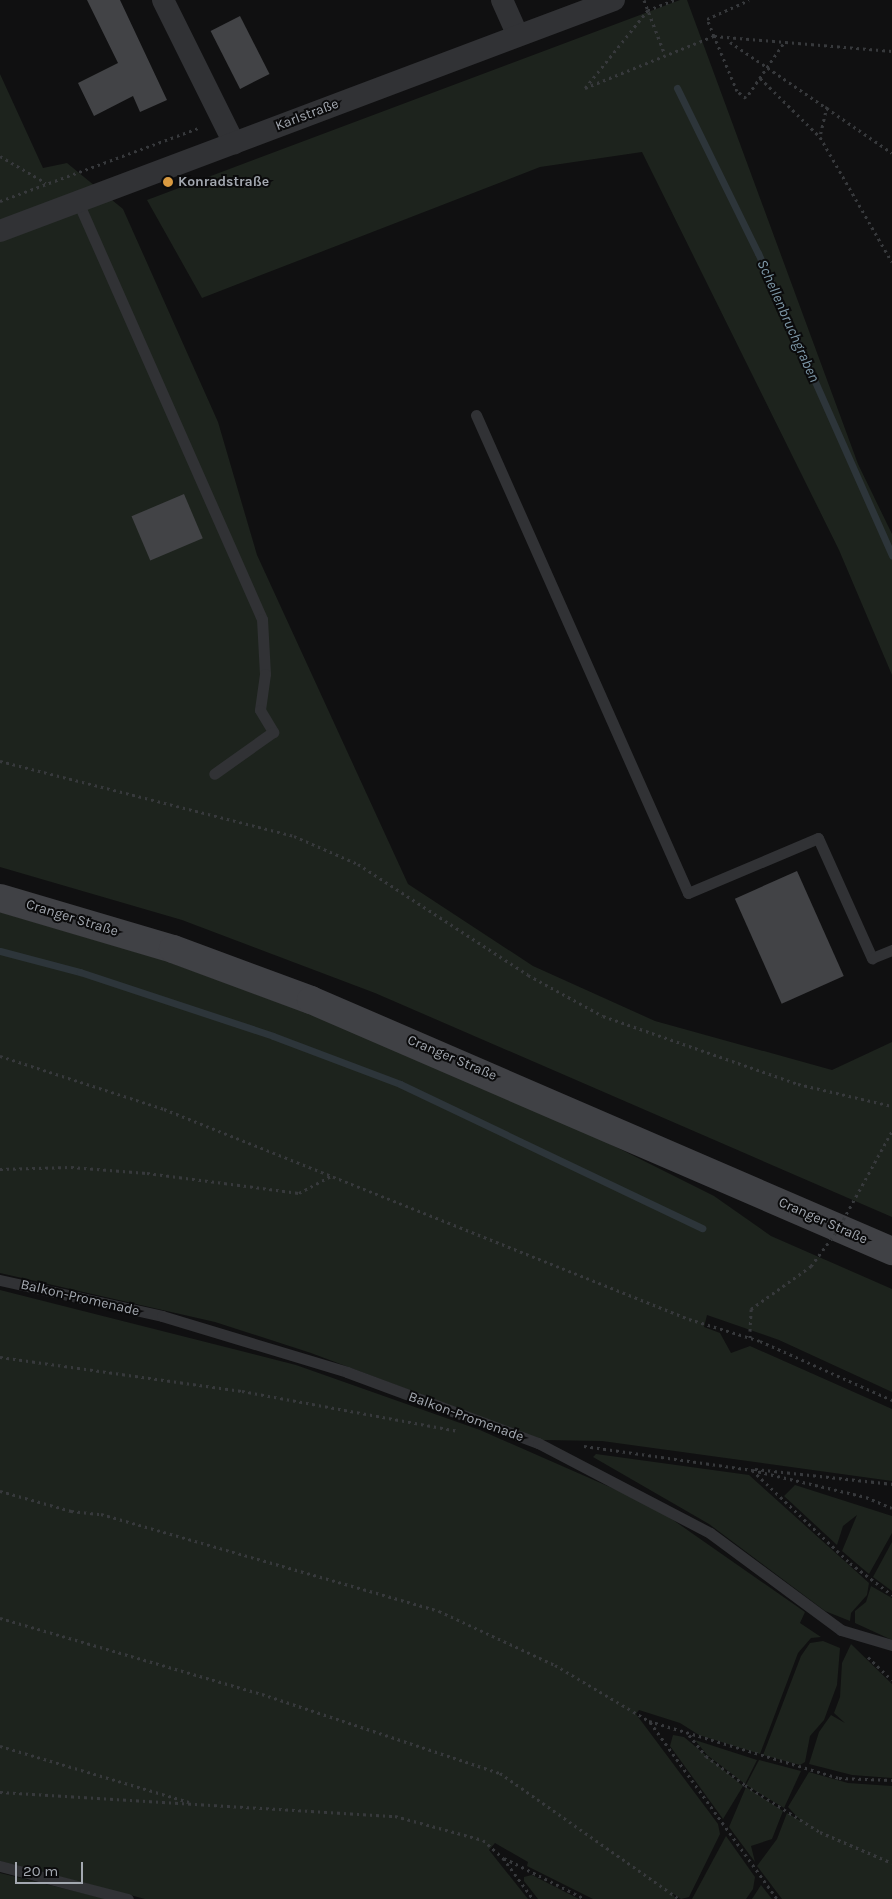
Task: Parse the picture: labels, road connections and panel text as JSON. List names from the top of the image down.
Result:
{
  "streets": {
    "main road": ["Cranger Straße"],
    "street": ["Karlstraße"],
    "lane": ["Balkon-Promenade"]
  },
  "water": ["Schellenbruchgraben"],
  "places": ["Konradstraße"],
  "scale_bar": "20 m"
}
